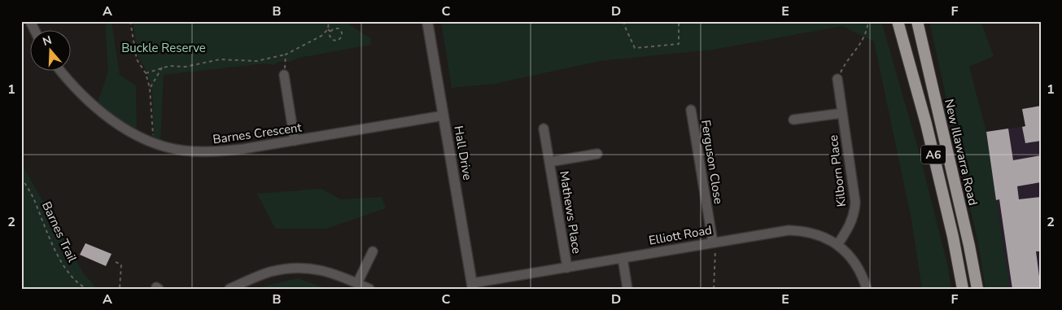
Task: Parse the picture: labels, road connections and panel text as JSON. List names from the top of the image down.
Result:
{
  "streets": {
    "highway": ["New Illawarra Road", "A6"],
    "street": [
      "Barnes Crescent",
      "Hall Drive",
      "Ferguson Close",
      "Kilborn Place",
      "Mathews Place",
      "Elliott Road"
    ],
    "path": ["Barnes Trail"]
  },
  "crossings": [
    ["Barnes Crescent", "Hall Drive"],
    ["Hall Drive", "Elliott Road"],
    ["Ferguson Close", "Elliott Road"],
    ["Kilborn Place", "Elliott Road"],
    ["Mathews Place", "Elliott Road"]
  ],
  "parks": ["Buckle Reserve"],
  "north": "top",
  "grid": {
    "columns": [
      "A",
      "B",
      "C",
      "D",
      "E",
      "F"
    ],
    "rows": ["1", "2"]
  }
}
